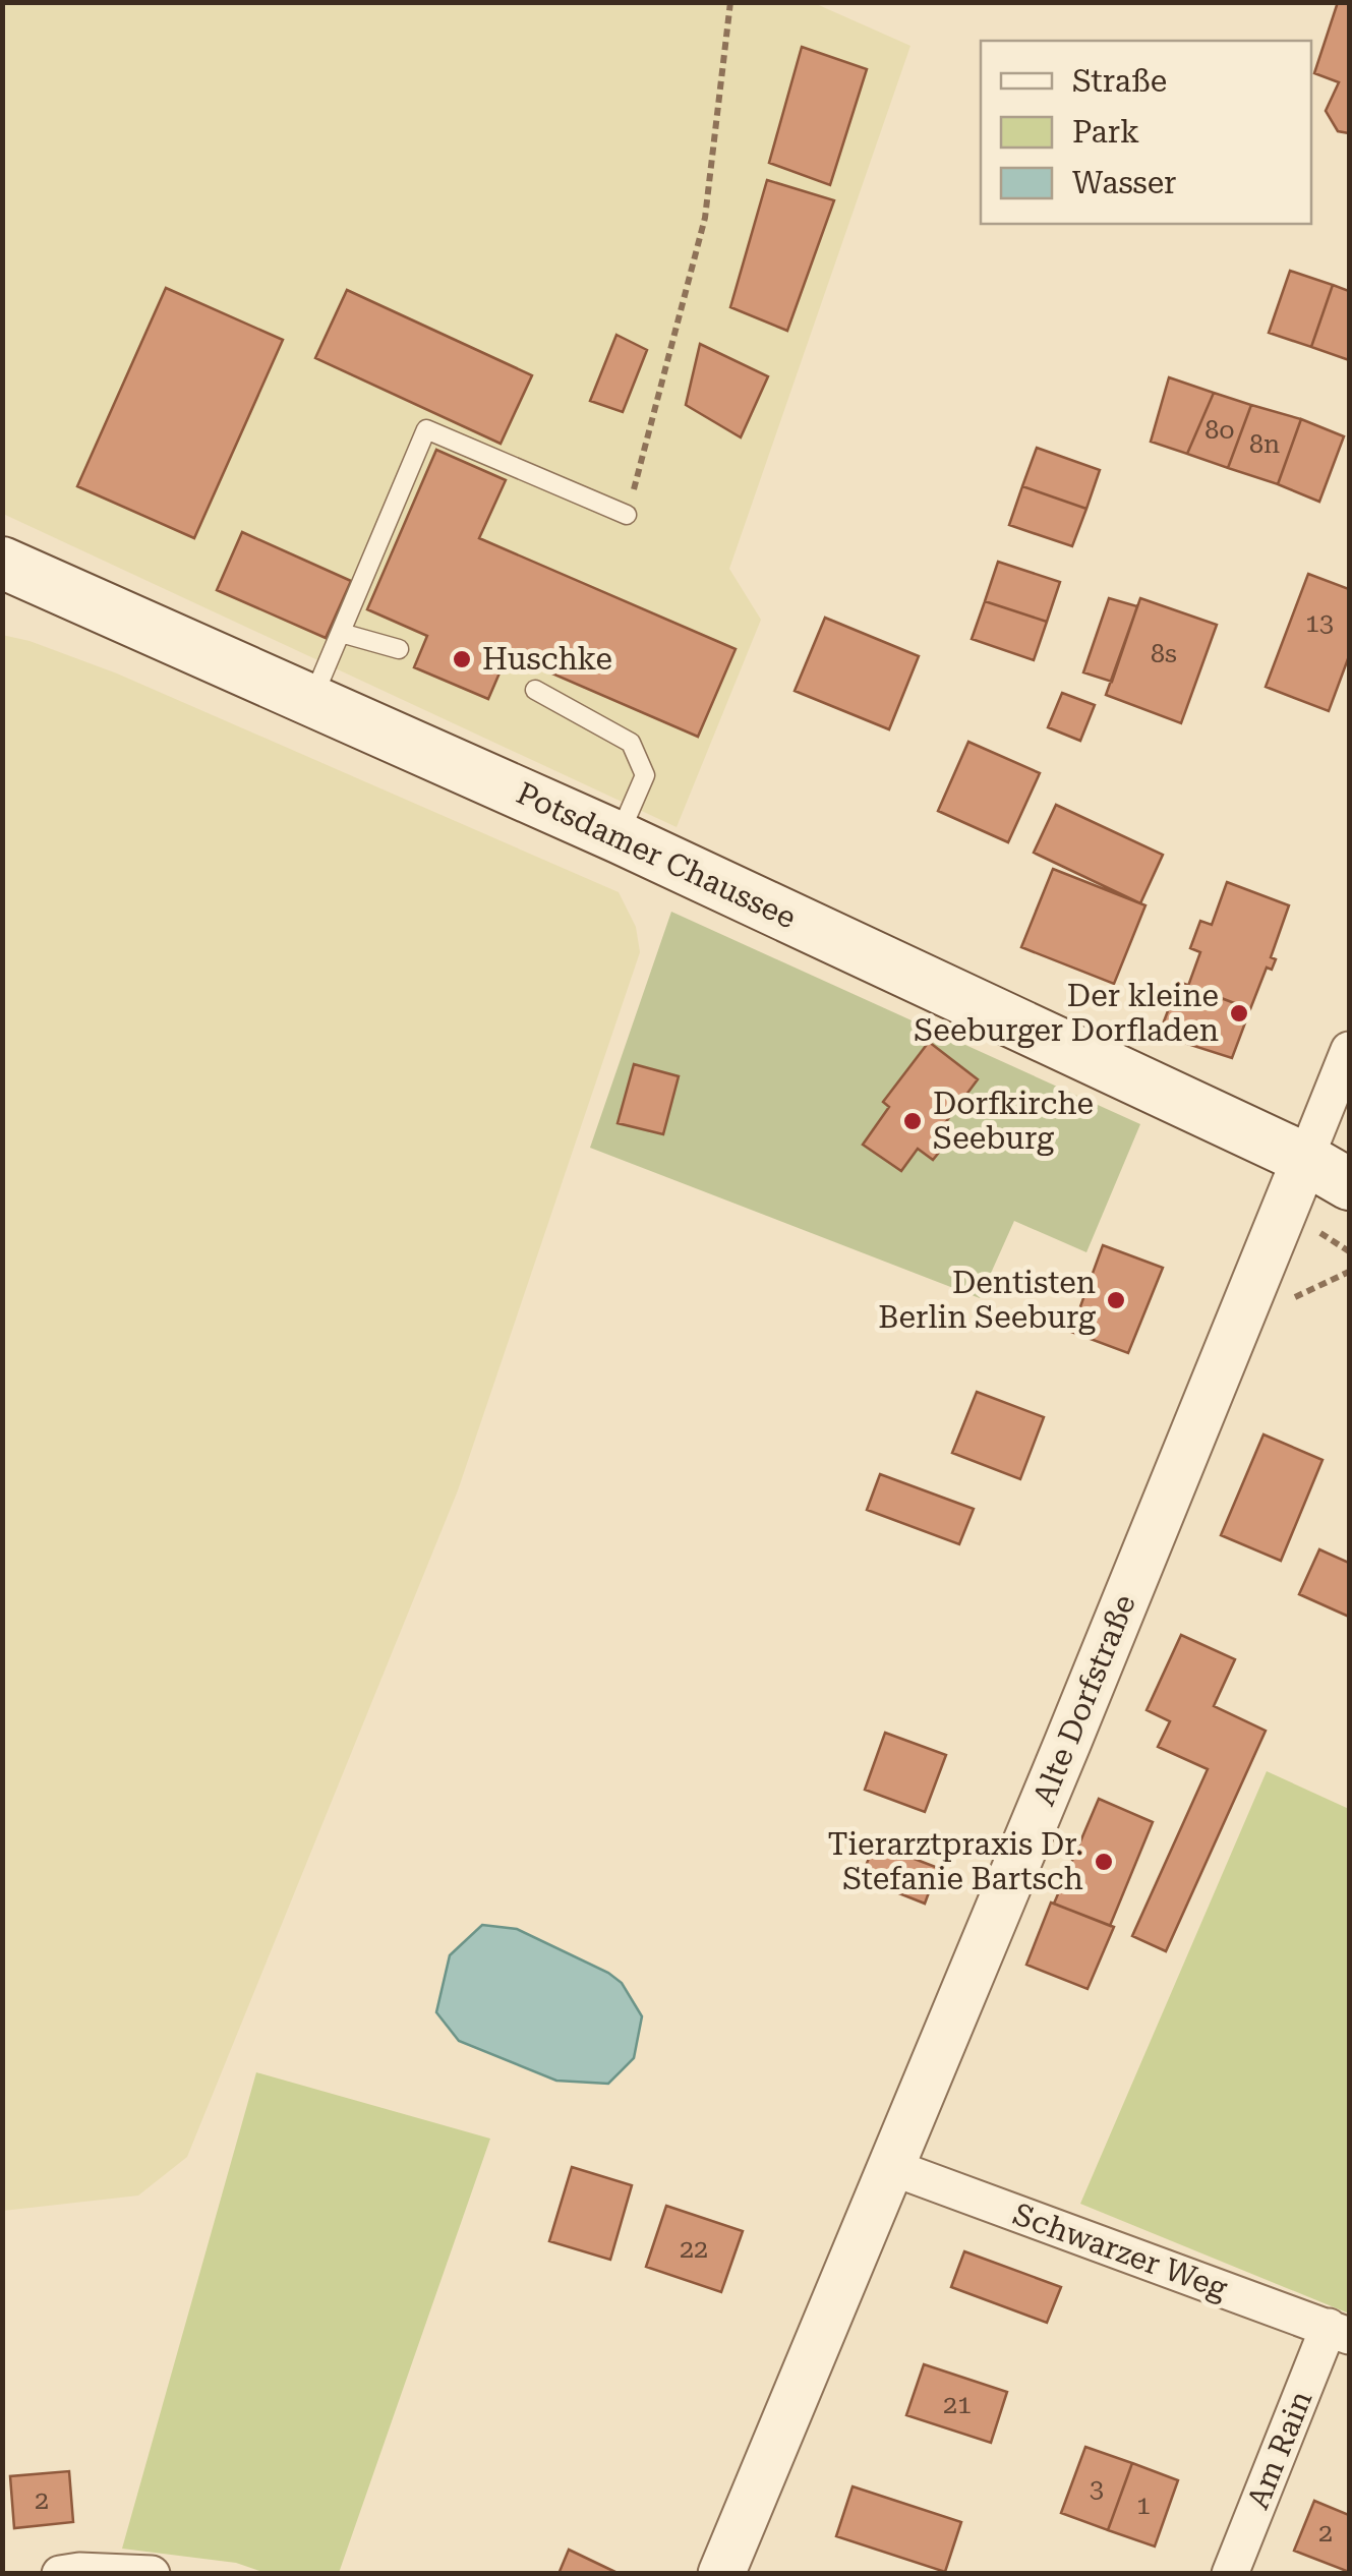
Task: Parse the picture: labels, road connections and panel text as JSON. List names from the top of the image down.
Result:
{
  "streets": {
    "main road": ["Potsdamer Chaussee"],
    "street": ["Alte Dorfstraße", "Schwarzer Weg", "Am Rain"]
  },
  "crossings": [
    ["Potsdamer Chaussee", "Alte Dorfstraße"],
    ["Alte Dorfstraße", "Schwarzer Weg"],
    ["Schwarzer Weg", "Am Rain"]
  ],
  "places": [
    "Huschke",
    "Der kleine Seeburger Dorfladen",
    "Dorfkirche Seeburg",
    "Dentisten Berlin Seeburg",
    "Tierarztpraxis Dr. Stefanie Bartsch"
  ],
  "house_numbers": [
    "8o",
    "8n",
    "13",
    "8s",
    "22",
    "21",
    "3",
    "2",
    "1",
    "2"
  ],
  "legend": ["Straße", "Park", "Wasser"]
}
